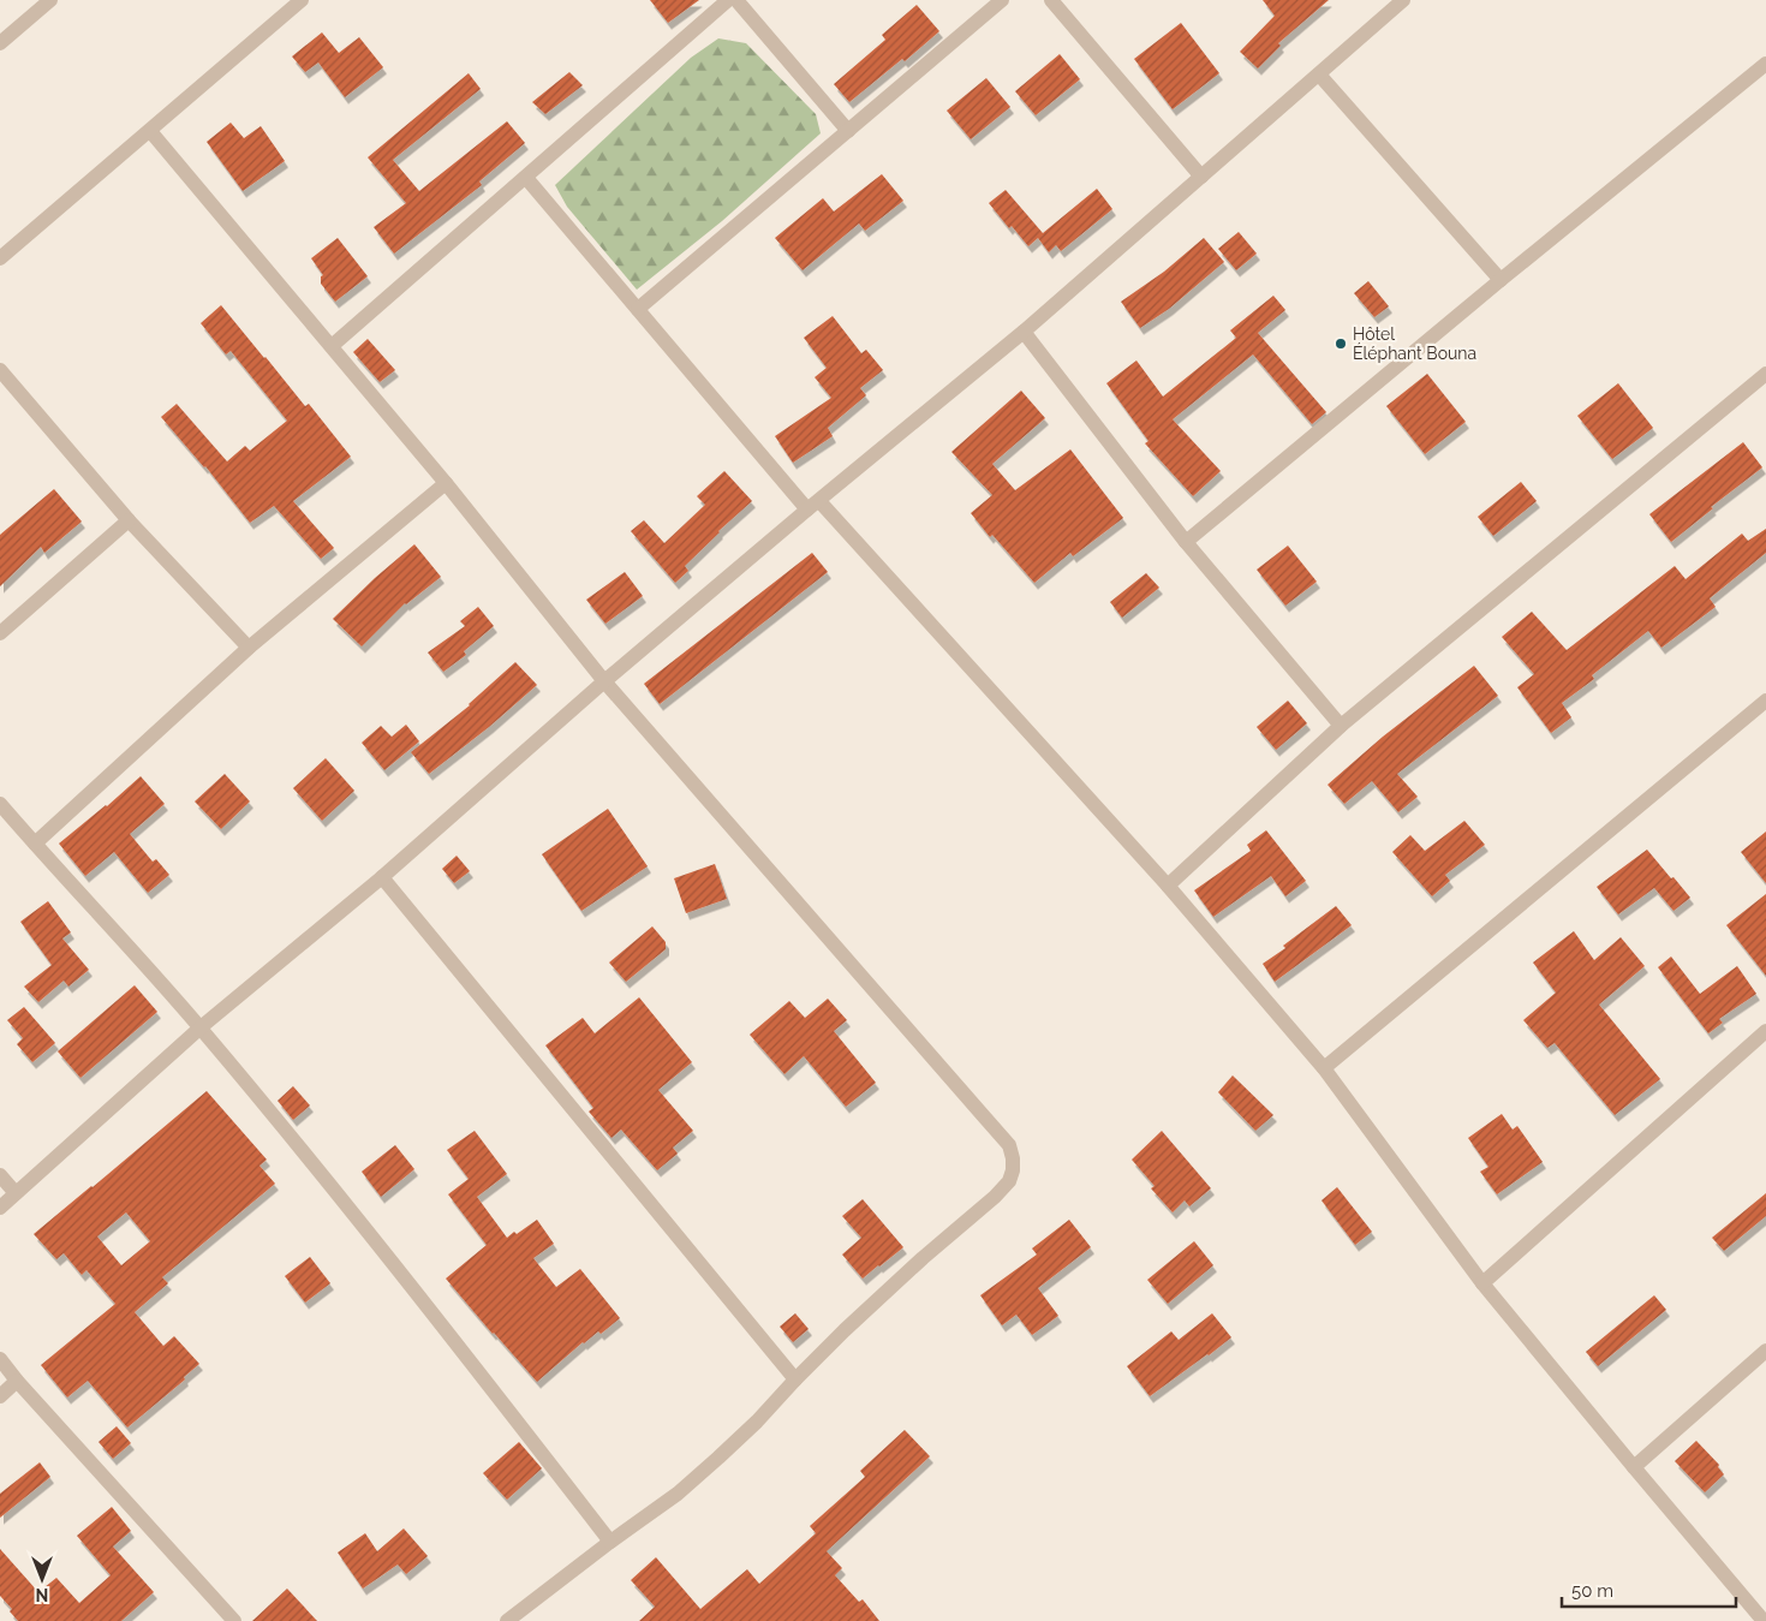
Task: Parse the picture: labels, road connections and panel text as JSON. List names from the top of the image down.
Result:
{
  "places": ["Hôtel Éléphant Bouna"],
  "scale_bar": "50 m",
  "north": "bottom"
}
